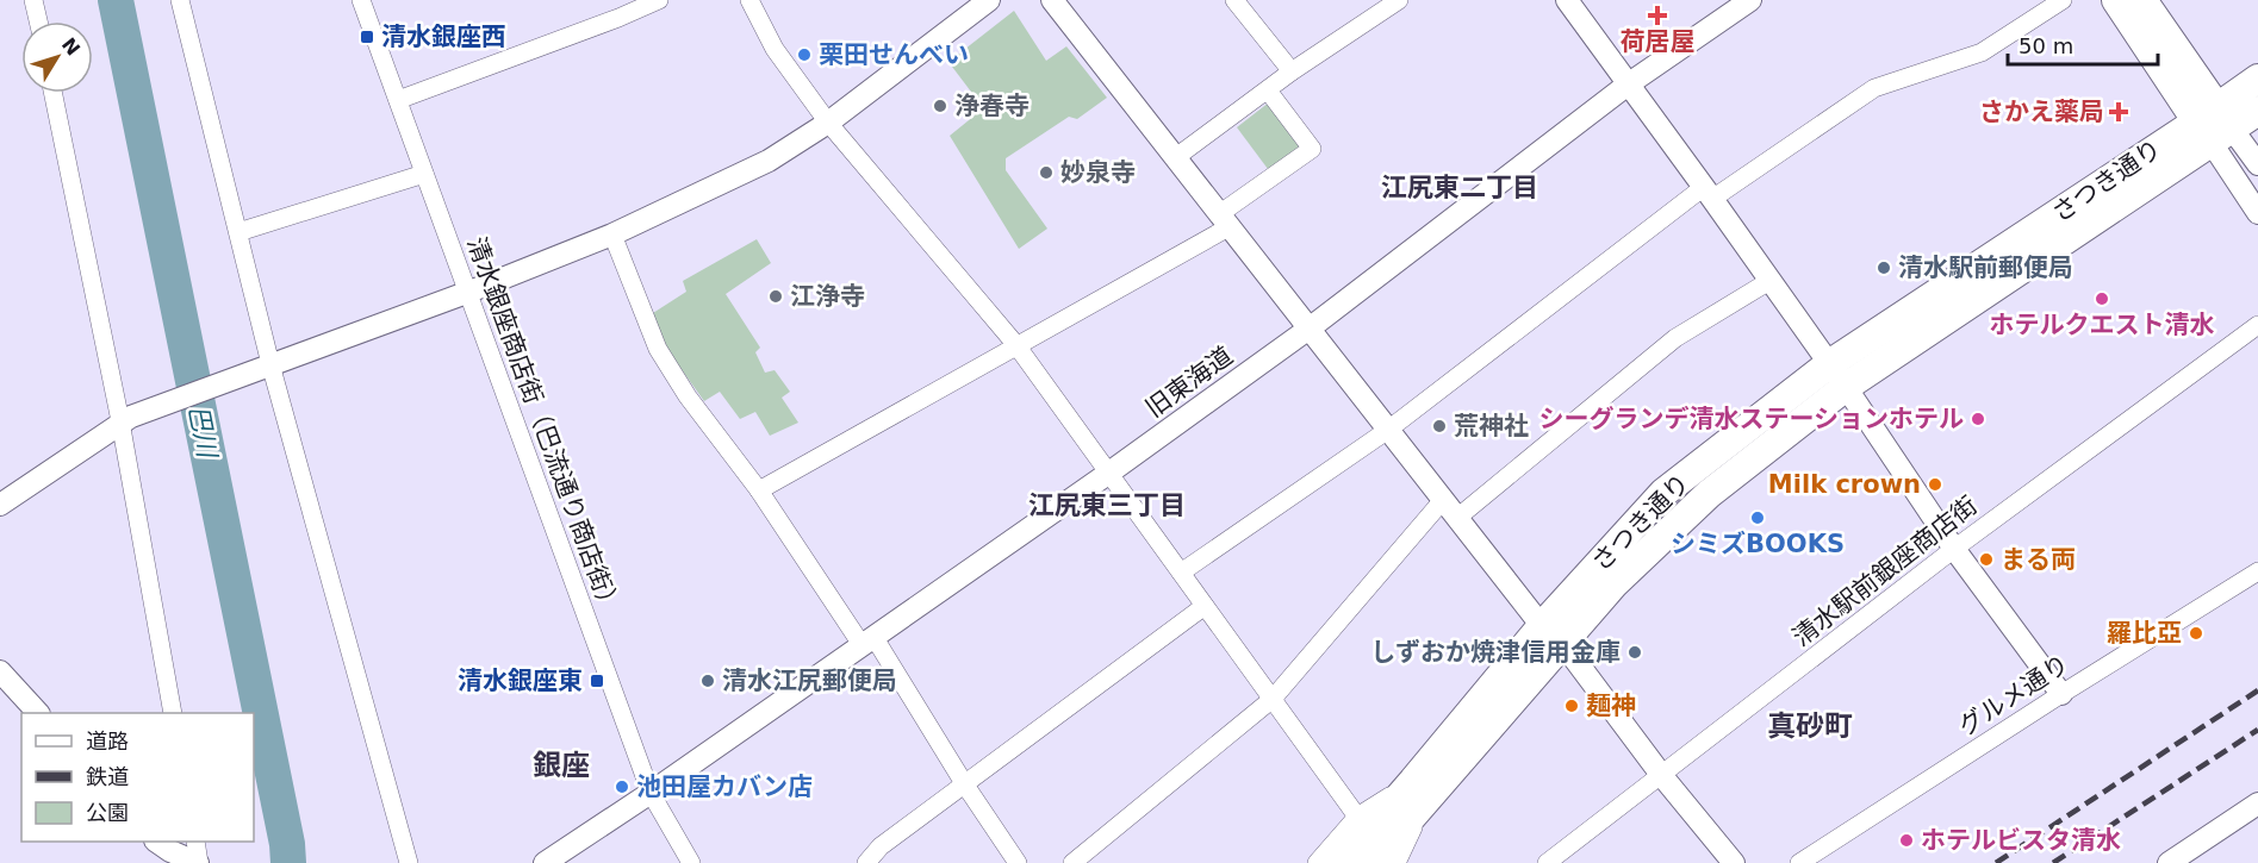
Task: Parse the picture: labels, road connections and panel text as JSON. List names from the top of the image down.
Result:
{
  "streets": {
    "highway": ["さつき通り"],
    "street": [
      "旧東海道",
      "清水銀座商店街（巴流通り商店街）",
      "清水駅前銀座商店街",
      "グルメ通り"
    ]
  },
  "crossings": [
    ["旧東海道", "清水銀座商店街（巴流通り商店街）"]
  ],
  "districts": [
    "江尻東二丁目",
    "江尻東三丁目",
    "真砂町",
    "銀座"
  ],
  "water": ["巴川"],
  "places": {
    "health": ["荷居屋", "さかえ薬局"],
    "transit": ["清水銀座西", "清水銀座東"],
    "other": [
      "栗田せんべい",
      "浄春寺",
      "妙泉寺",
      "清水駅前郵便局",
      "江浄寺",
      "ホテルクエスト清水",
      "シーグランデ清水ステーションホテル",
      "荒神社",
      "Milk crown",
      "シミズBOOKS",
      "まる両",
      "羅比亞",
      "しずおか焼津信用金庫",
      "清水江尻郵便局",
      "麺神",
      "池田屋カバン店",
      "ホテルビスタ清水"
    ]
  },
  "legend": ["道路", "鉄道", "公園"],
  "scale_bar": "50 m",
  "north": "top right"
}
